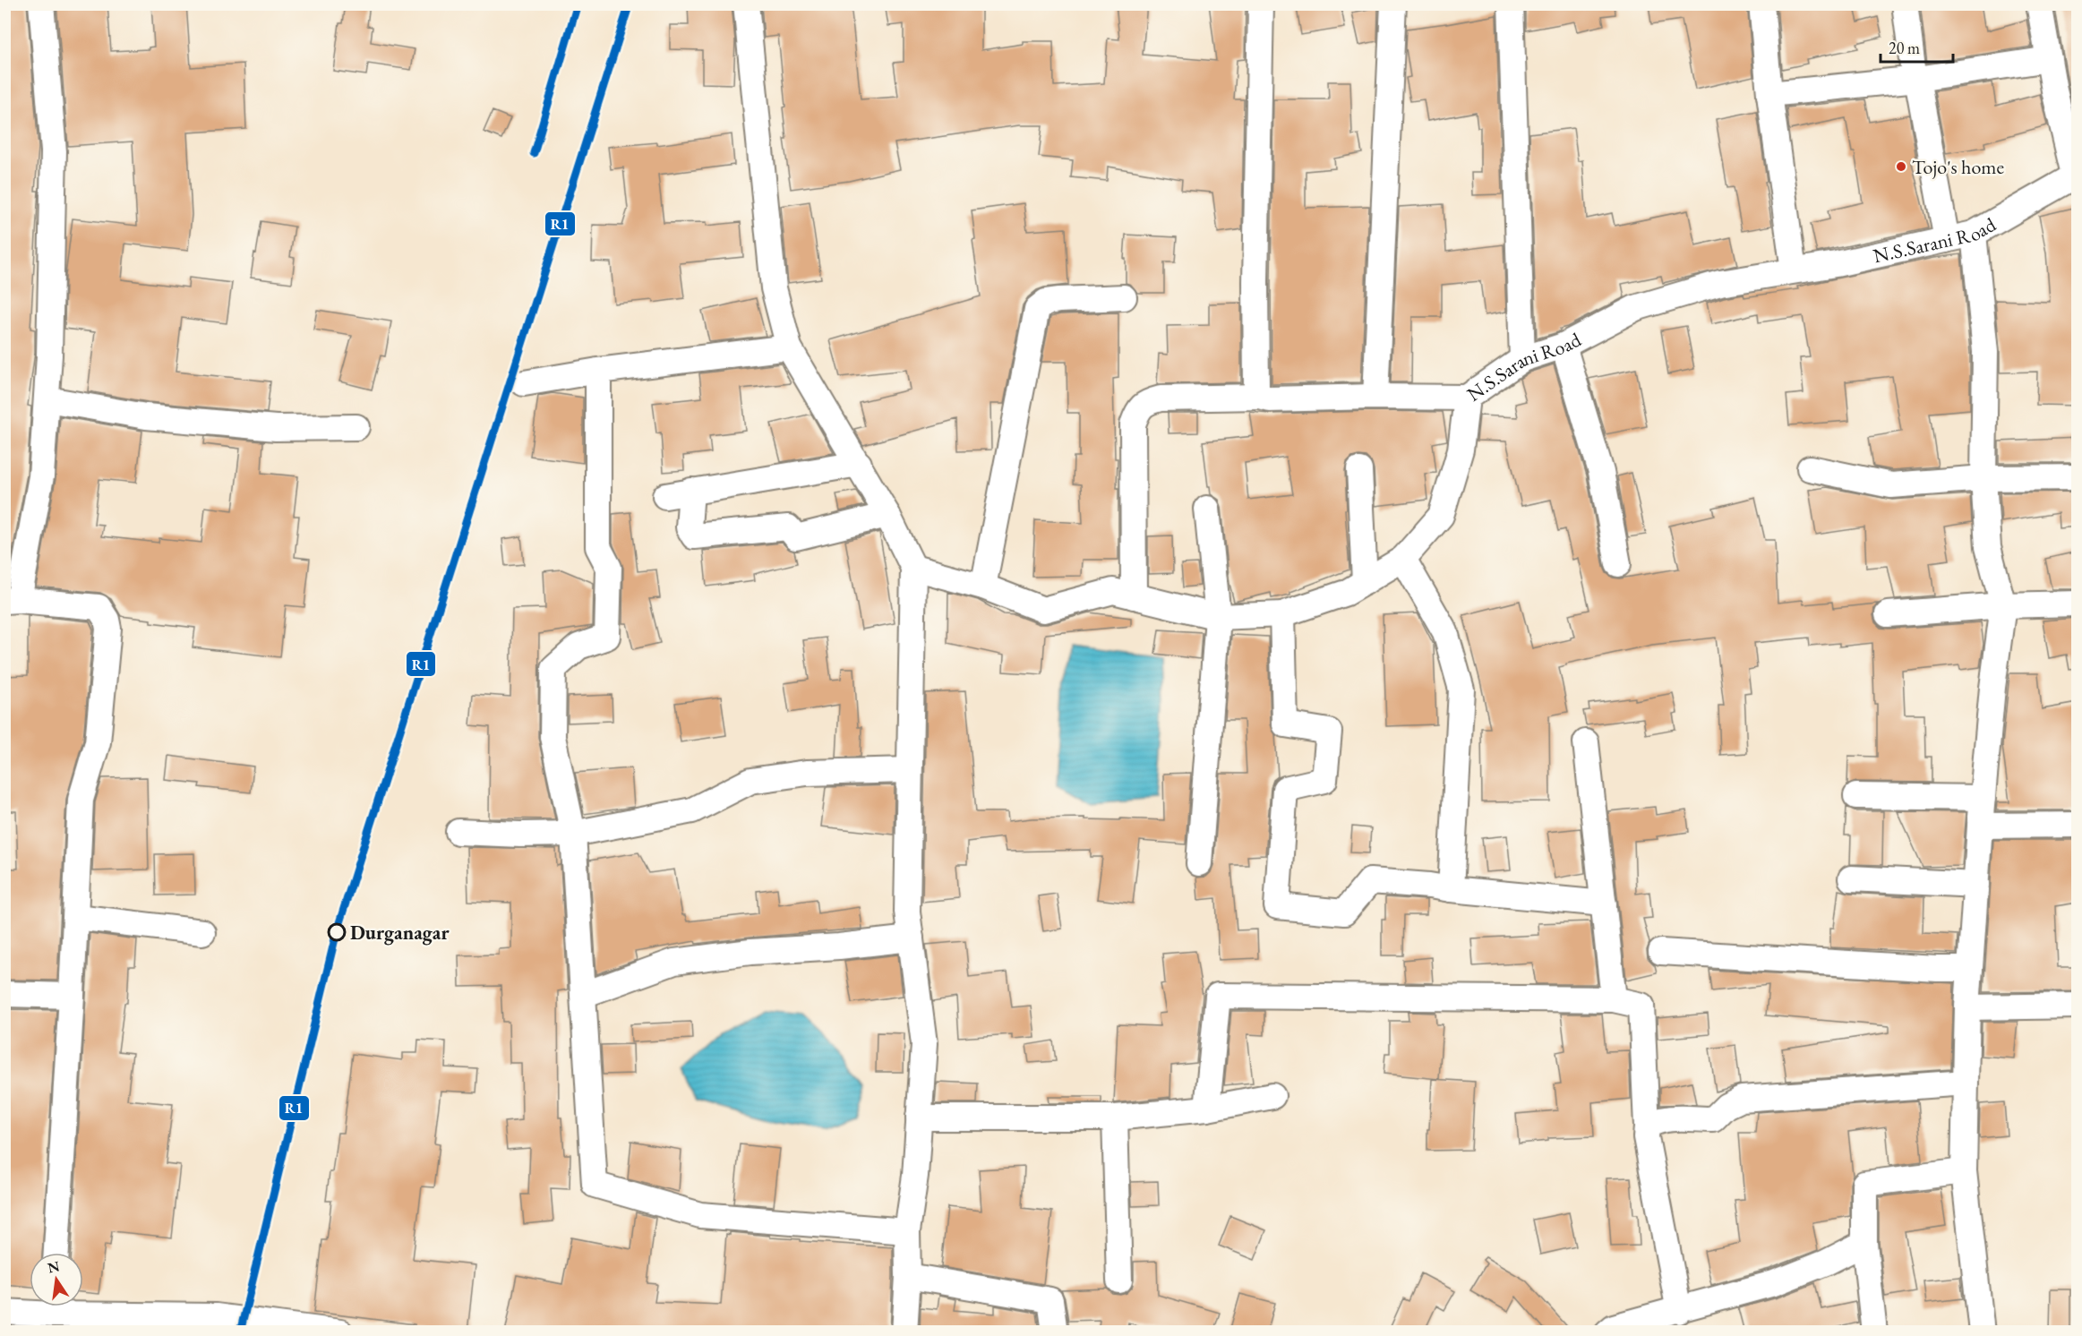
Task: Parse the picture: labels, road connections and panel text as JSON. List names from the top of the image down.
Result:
{
  "streets": {
    "street": ["N.S.Sarani Road"]
  },
  "places": ["Tojo's home", "Durganagar"],
  "lines": ["transit line R1"],
  "scale_bar": "20 m",
  "north": "top"
}
